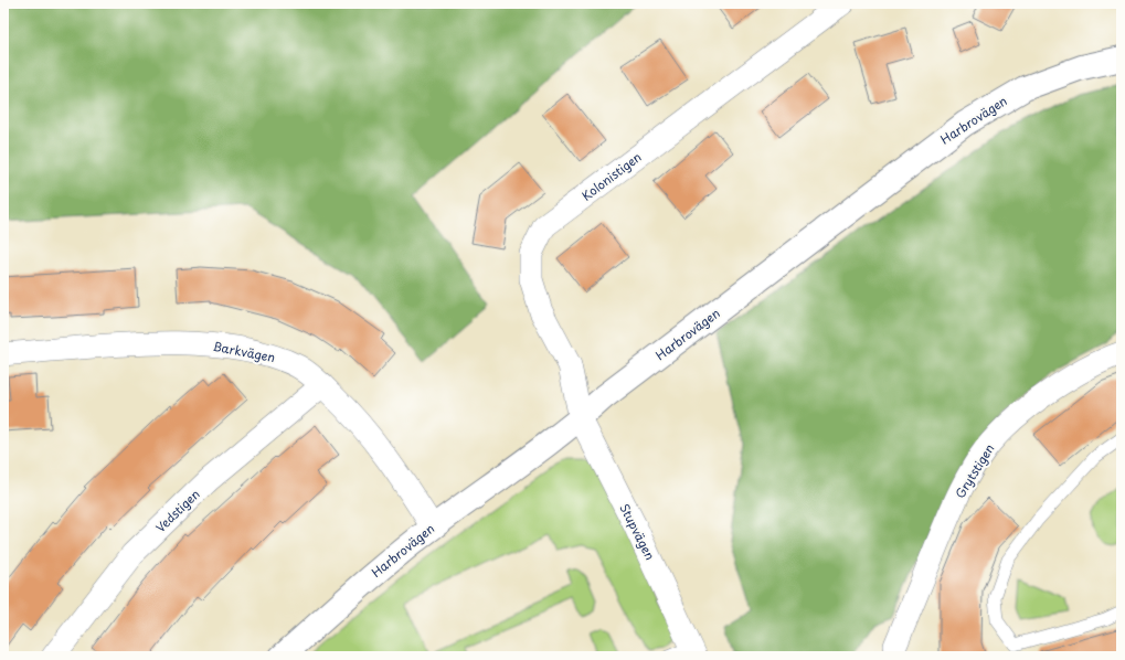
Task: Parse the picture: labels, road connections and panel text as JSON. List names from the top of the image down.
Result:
{
  "streets": {
    "street": [
      "Harbrovägen",
      "Kolonistigen",
      "Barkvägen",
      "Grytstigen",
      "Vedstigen",
      "Stupvägen"
    ]
  },
  "crossings": [
    ["Harbrovägen", "Kolonistigen"],
    ["Harbrovägen", "Barkvägen"],
    ["Harbrovägen", "Stupvägen"],
    ["Kolonistigen", "Stupvägen"],
    ["Barkvägen", "Vedstigen"]
  ]
}
